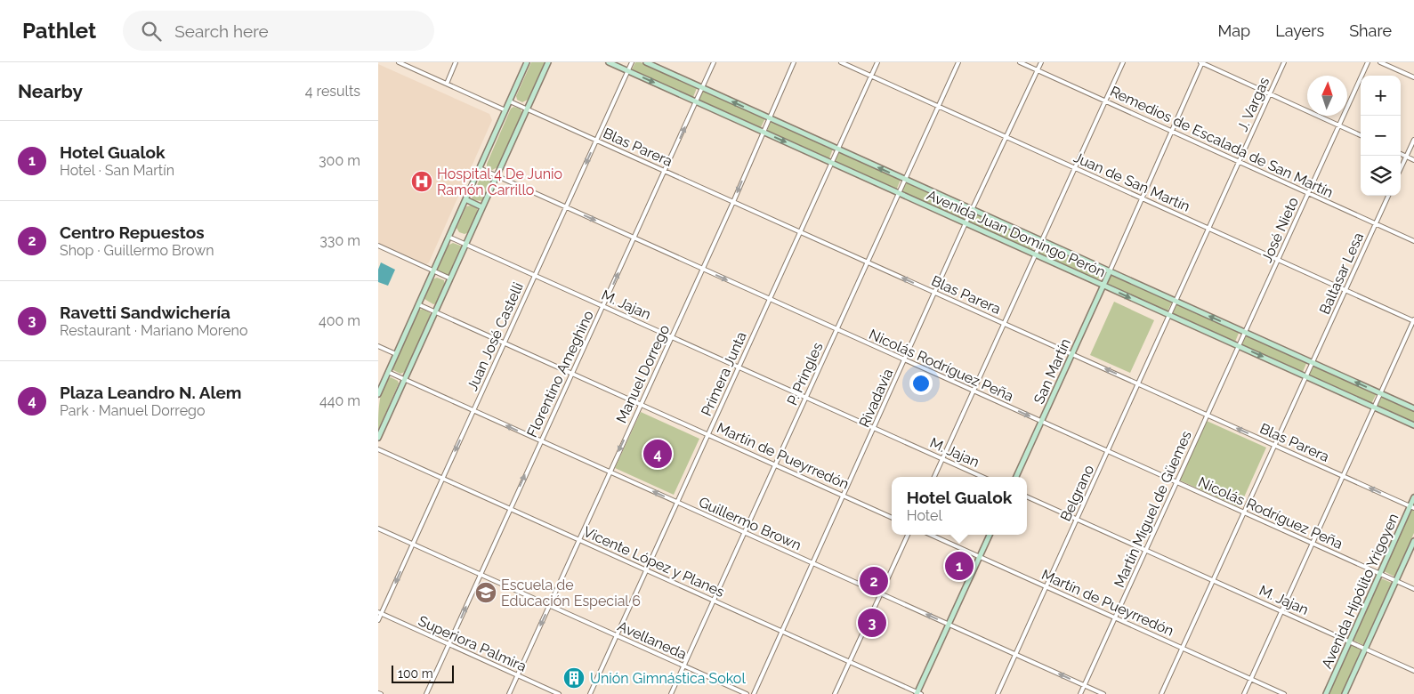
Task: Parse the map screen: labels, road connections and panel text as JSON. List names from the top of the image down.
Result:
{
  "streets": {
    "main road": ["Avenida Juan Domingo Perón", "San Martín", "Avenida Hipólito Yrigoyen"],
    "street": [
      "J. Vargas",
      "Remedios de Escalada de San Martín",
      "Blas Parera",
      "Juan de San Martín",
      "José Nieto",
      "Baltasar Lesa",
      "M. Jajan",
      "Juan José Castelli",
      "Nicolás Rodríguez Peña",
      "Florentino Ameghino",
      "Manuel Dorrego",
      "Primera Junta",
      "P. Pringles",
      "Rivadavia",
      "Martín de Pueyrredón",
      "Belgrano",
      "Martín Miguel de Güemes",
      "Guillermo Brown",
      "Vicente López y Planes",
      "Avellaneda",
      "Superiora Palmira"
    ]
  },
  "crossings": [
    ["J. Vargas", "Remedios de Escalada de San Martín"],
    ["J. Vargas", "Juan de San Martín"],
    ["J. Vargas", "Avenida Juan Domingo Perón"],
    ["J. Vargas", "Belgrano"],
    ["Remedios de Escalada de San Martín", "José Nieto"],
    ["Remedios de Escalada de San Martín", "Baltasar Lesa"],
    ["Remedios de Escalada de San Martín", "Rivadavia"],
    ["Blas Parera", "Baltasar Lesa"],
    ["Blas Parera", "Juan José Castelli"],
    ["Blas Parera", "San Martín"],
    ["Blas Parera", "Florentino Ameghino"],
    ["Blas Parera", "Manuel Dorrego"],
    ["Blas Parera", "Primera Junta"],
    ["Blas Parera", "P. Pringles"],
    ["Blas Parera", "Rivadavia"],
    ["Blas Parera", "Belgrano"],
    ["Blas Parera", "Martín Miguel de Güemes"],
    ["Blas Parera", "Avenida Hipólito Yrigoyen"],
    ["Juan de San Martín", "José Nieto"],
    ["Juan de San Martín", "Baltasar Lesa"],
    ["Juan de San Martín", "Primera Junta"],
    ["Juan de San Martín", "P. Pringles"],
    ["Juan de San Martín", "Rivadavia"],
    ["José Nieto", "Avenida Juan Domingo Perón"],
    ["José Nieto", "Martín Miguel de Güemes"],
    ["Avenida Juan Domingo Perón", "Baltasar Lesa"],
    ["Avenida Juan Domingo Perón", "Juan José Castelli"],
    ["Avenida Juan Domingo Perón", "San Martín"],
    ["Avenida Juan Domingo Perón", "Florentino Ameghino"],
    ["Avenida Juan Domingo Perón", "Manuel Dorrego"],
    ["Avenida Juan Domingo Perón", "Primera Junta"],
    ["Avenida Juan Domingo Perón", "P. Pringles"],
    ["Avenida Juan Domingo Perón", "Rivadavia"],
    ["Avenida Juan Domingo Perón", "Belgrano"],
    ["Avenida Juan Domingo Perón", "Martín Miguel de Güemes"],
    ["Baltasar Lesa", "M. Jajan"],
    ["Baltasar Lesa", "Nicolás Rodríguez Peña"],
    ["Baltasar Lesa", "Martín de Pueyrredón"],
    ["M. Jajan", "Juan José Castelli"],
    ["M. Jajan", "Florentino Ameghino"],
    ["M. Jajan", "Manuel Dorrego"],
    ["M. Jajan", "Primera Junta"],
    ["M. Jajan", "P. Pringles"],
    ["M. Jajan", "Rivadavia"],
    ["M. Jajan", "Belgrano"],
    ["M. Jajan", "Martín Miguel de Güemes"],
    ["M. Jajan", "Avenida Hipólito Yrigoyen"],
    ["Juan José Castelli", "Nicolás Rodríguez Peña"],
    ["Juan José Castelli", "Martín de Pueyrredón"],
    ["Juan José Castelli", "Guillermo Brown"],
    ["Juan José Castelli", "Vicente López y Planes"],
    ["Juan José Castelli", "Avellaneda"],
    ["Juan José Castelli", "Superiora Palmira"],
    ["Nicolás Rodríguez Peña", "San Martín"],
    ["Nicolás Rodríguez Peña", "Florentino Ameghino"],
    ["Nicolás Rodríguez Peña", "Manuel Dorrego"],
    ["Nicolás Rodríguez Peña", "Primera Junta"],
    ["Nicolás Rodríguez Peña", "P. Pringles"],
    ["Nicolás Rodríguez Peña", "Rivadavia"],
    ["Nicolás Rodríguez Peña", "Belgrano"],
    ["Nicolás Rodríguez Peña", "Martín Miguel de Güemes"],
    ["Nicolás Rodríguez Peña", "Avenida Hipólito Yrigoyen"],
    ["Florentino Ameghino", "Martín de Pueyrredón"],
    ["Florentino Ameghino", "Guillermo Brown"],
    ["Florentino Ameghino", "Vicente López y Planes"],
    ["Florentino Ameghino", "Avellaneda"],
    ["Florentino Ameghino", "Superiora Palmira"],
    ["Manuel Dorrego", "Martín de Pueyrredón"],
    ["Manuel Dorrego", "Guillermo Brown"],
    ["Manuel Dorrego", "Vicente López y Planes"],
    ["Manuel Dorrego", "Avellaneda"],
    ["Manuel Dorrego", "Superiora Palmira"],
    ["Primera Junta", "Martín de Pueyrredón"],
    ["Primera Junta", "Guillermo Brown"],
    ["Primera Junta", "Vicente López y Planes"],
    ["Primera Junta", "Avellaneda"],
    ["P. Pringles", "Martín de Pueyrredón"],
    ["P. Pringles", "Guillermo Brown"],
    ["P. Pringles", "Vicente López y Planes"],
    ["P. Pringles", "Avellaneda"],
    ["Rivadavia", "Martín de Pueyrredón"],
    ["Rivadavia", "Guillermo Brown"],
    ["Rivadavia", "Vicente López y Planes"],
    ["Martín de Pueyrredón", "Belgrano"],
    ["Martín de Pueyrredón", "Martín Miguel de Güemes"],
    ["Belgrano", "Guillermo Brown"],
    ["Martín Miguel de Güemes", "Guillermo Brown"]
  ],
  "one_way": ["Juan José Castelli", "Florentino Ameghino", "Guillermo Brown"],
  "places": {
    "hospital": ["Hospital 4 De Junio Ramón Carrillo"],
    "school or university": ["Escuela de Educación Especial 6"],
    "building": ["Unión Gimnástica Sokol"]
  },
  "scale_bar": "100 m",
  "north": "top",
  "page": {
    "header": "Pathlet",
    "search": "Search here",
    "nav": ["Map", "Layers", "Share"],
    "heading": ["Nearby", "4 results"],
    "map_buttons": ["+", "−"],
    "list": [
      {
        "mark": "1",
        "name": "Hotel Gualok",
        "note": "Hotel · San Martín",
        "value": "300 m"
      },
      {
        "mark": "2",
        "name": "Centro Repuestos",
        "note": "Shop · Guillermo Brown",
        "value": "330 m"
      },
      {
        "mark": "3",
        "name": "Ravetti Sandwichería",
        "note": "Restaurant · Mariano Moreno",
        "value": "400 m"
      },
      {
        "mark": "4",
        "name": "Plaza Leandro N. Alem",
        "note": "Park · Manuel Dorrego",
        "value": "440 m"
      }
    ],
    "pins": [
      "4",
      "1",
      "2",
      "3"
    ],
    "popup": ["Hotel Gualok", "Hotel"],
    "scale": "100 m"
  }
}
